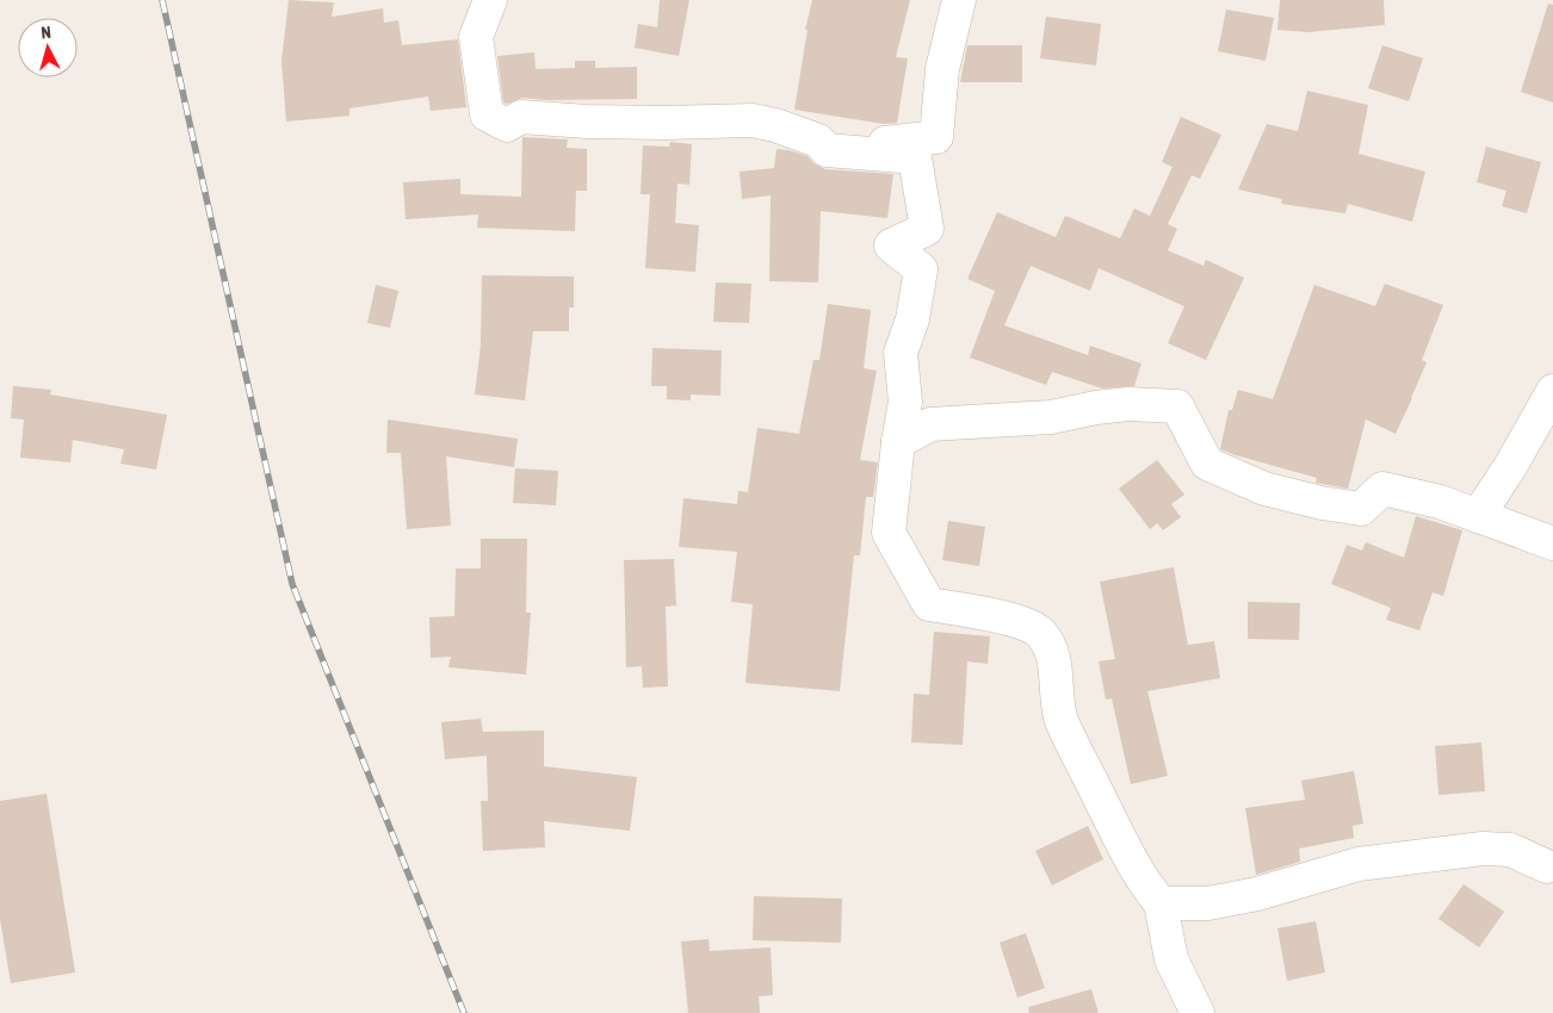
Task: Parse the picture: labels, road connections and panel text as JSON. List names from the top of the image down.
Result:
{
  "north": "top"
}
